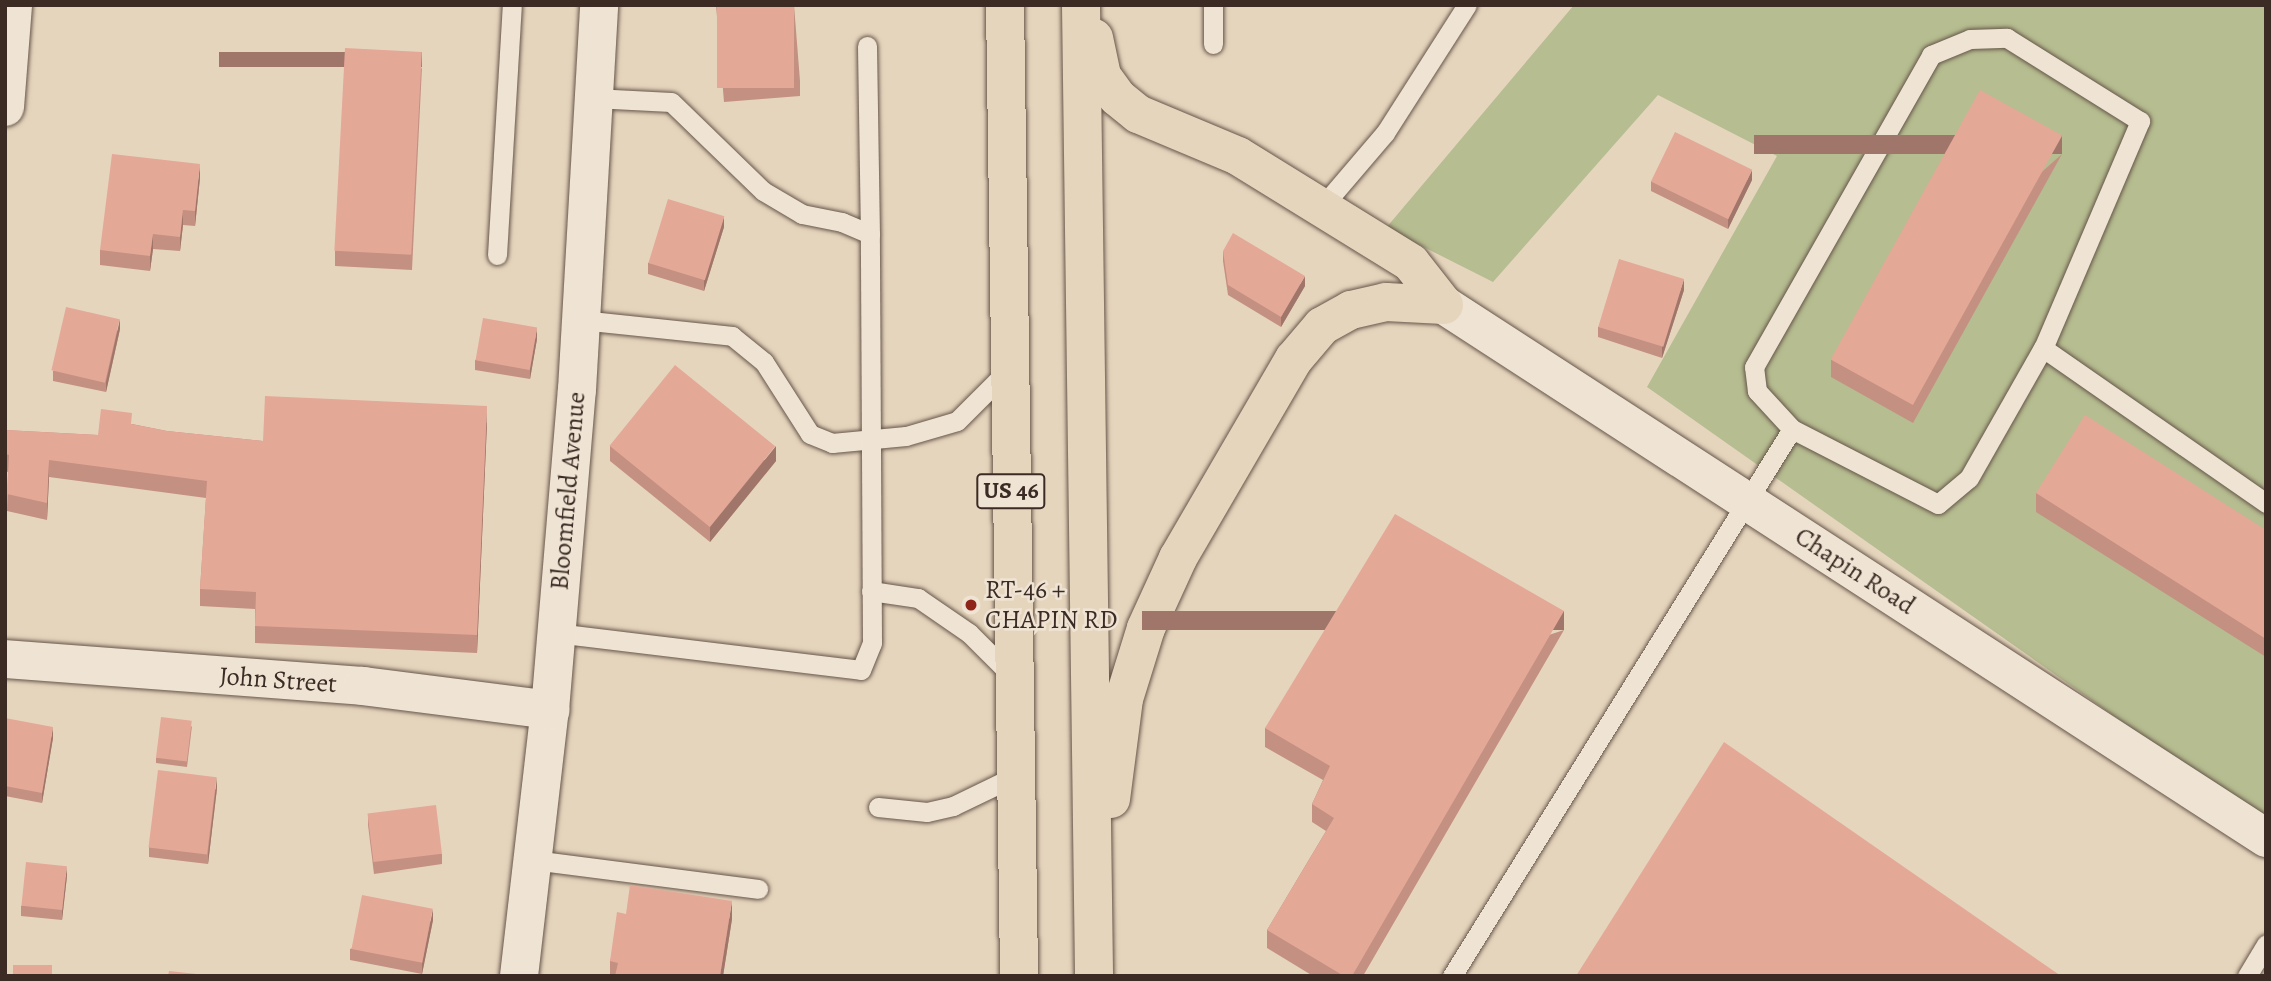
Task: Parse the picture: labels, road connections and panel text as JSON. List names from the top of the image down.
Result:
{
  "streets": {
    "highway": ["US 46"],
    "street": ["Bloomfield Avenue", "Chapin Road", "John Street"]
  },
  "crossings": [
    ["Bloomfield Avenue", "John Street"]
  ],
  "places": ["RT-46 + CHAPIN RD"]
}
